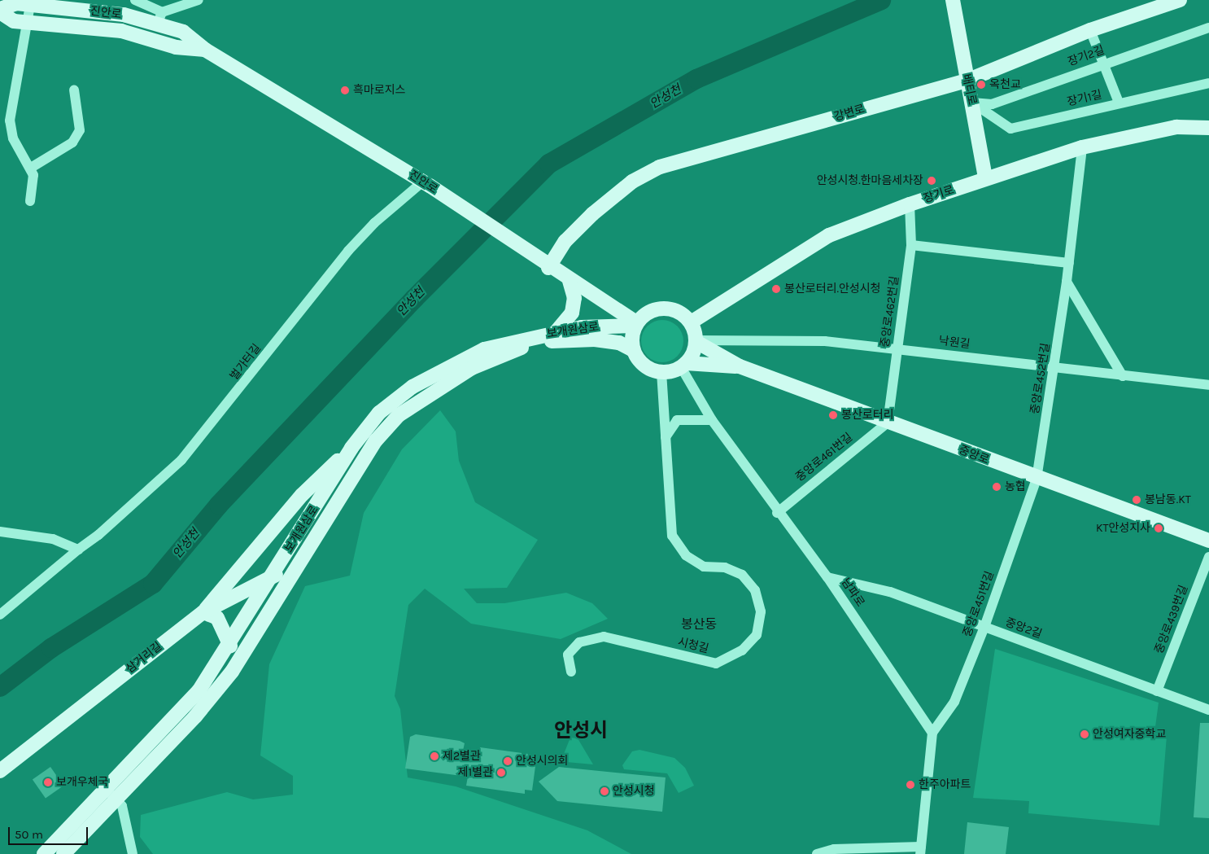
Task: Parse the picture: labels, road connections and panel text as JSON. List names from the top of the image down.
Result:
{
  "streets": {
    "main road": [
      "진안로",
      "배티로",
      "강변로",
      "장기로",
      "보개원삼로",
      "중앙로",
      "삼거리길"
    ],
    "street": [
      "장기2길",
      "장기1길",
      "중앙로462번길",
      "낙원길",
      "벌가터길",
      "중앙로452번길",
      "중앙로461번길",
      "남파로",
      "중앙로451번길",
      "중앙로439번길",
      "중앙2길",
      "시청길"
    ]
  },
  "crossings": [
    ["진안로", "강변로"],
    ["진안로", "장기로"],
    ["진안로", "보개원삼로"],
    ["진안로", "낙원길"],
    ["진안로", "벌가터길"],
    ["진안로", "중앙로"],
    ["진안로", "남파로"],
    ["진안로", "시청길"],
    ["장기2길", "배티로"],
    ["장기2길", "장기1길"],
    ["배티로", "장기1길"],
    ["배티로", "강변로"],
    ["배티로", "장기로"],
    ["장기로", "중앙로462번길"],
    ["장기로", "보개원삼로"],
    ["장기로", "낙원길"],
    ["장기로", "중앙로452번길"],
    ["장기로", "중앙로"],
    ["장기로", "남파로"],
    ["장기로", "시청길"],
    ["중앙로462번길", "낙원길"],
    ["중앙로462번길", "중앙로"],
    ["중앙로462번길", "중앙로461번길"],
    ["보개원삼로", "낙원길"],
    ["보개원삼로", "중앙로"],
    ["보개원삼로", "남파로"],
    ["보개원삼로", "시청길"],
    ["보개원삼로", "삼거리길"],
    ["낙원길", "중앙로452번길"],
    ["낙원길", "중앙로"],
    ["낙원길", "남파로"],
    ["낙원길", "시청길"],
    ["중앙로452번길", "중앙로"],
    ["중앙로452번길", "중앙로451번길"],
    ["중앙로", "중앙로461번길"],
    ["중앙로", "남파로"],
    ["중앙로", "중앙로451번길"],
    ["중앙로", "시청길"],
    ["중앙로461번길", "남파로"],
    ["남파로", "중앙로451번길"],
    ["남파로", "중앙2길"],
    ["남파로", "시청길"],
    ["중앙로451번길", "중앙2길"],
    ["중앙로439번길", "중앙2길"]
  ],
  "districts": ["봉산동", "안성시"],
  "water": ["안성천"],
  "places": [
    "옥천교",
    "흑마로지스",
    "안성시청.한마음세차장",
    "봉산로터리.안성시청",
    "봉산로터리",
    "농협",
    "봉남동.KT",
    "KT안성지사",
    "안성여자중학교",
    "제2별관",
    "안성시의회",
    "제1별관",
    "보개우체국",
    "한주아파트",
    "안성시청"
  ],
  "scale_bar": "50 m"
}
